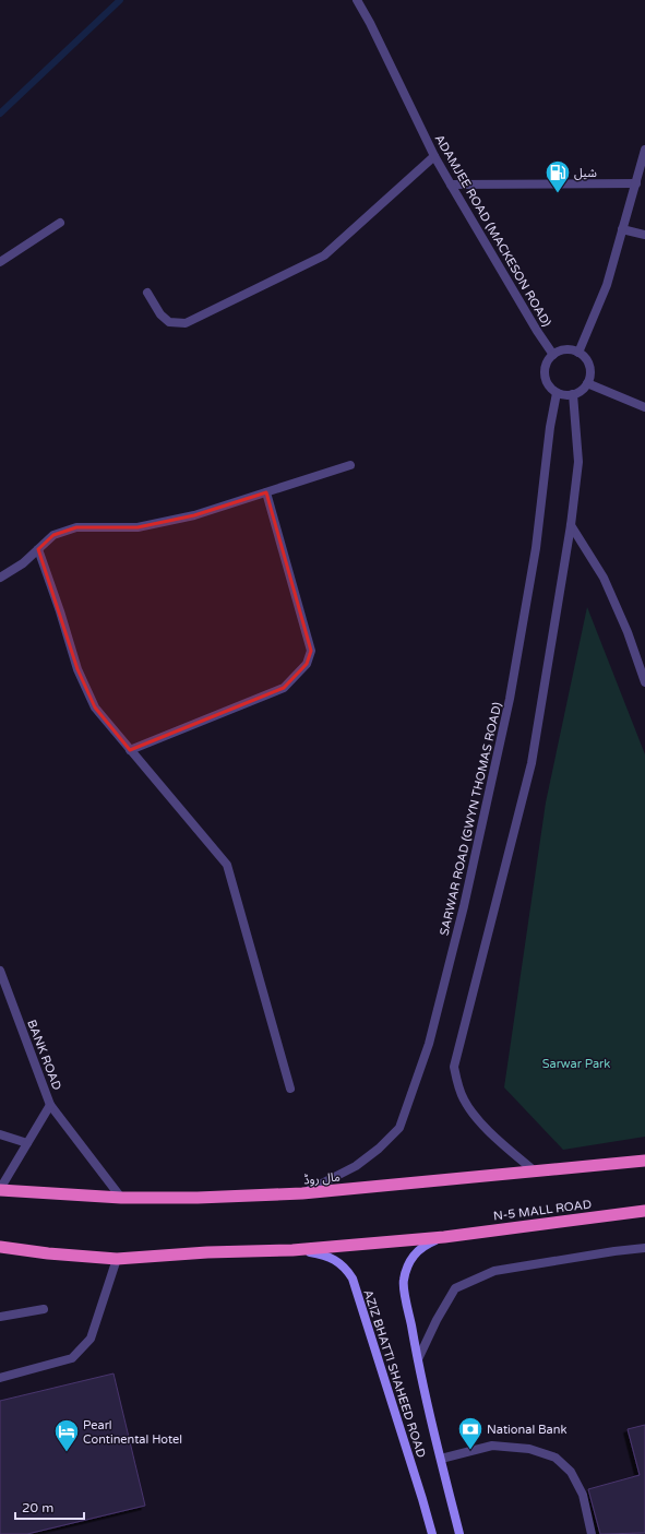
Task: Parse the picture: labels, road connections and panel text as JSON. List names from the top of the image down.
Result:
{
  "streets": {
    "highway": ["مال روڈ", "N-5 MALL ROAD"],
    "main road": ["AZIZ BHATTI SHAHEED ROAD"],
    "street": ["ADAMJEE ROAD (MACKESON ROAD)", "SARWAR ROAD (GWYN THOMAS ROAD)", "BANK ROAD"]
  },
  "crossings": [
    ["ADAMJEE ROAD (MACKESON ROAD)", "SARWAR ROAD (GWYN THOMAS ROAD)"],
    ["SARWAR ROAD (GWYN THOMAS ROAD)", "مال روڈ"],
    ["BANK ROAD", "مال روڈ"],
    ["N-5 MALL ROAD", "AZIZ BHATTI SHAHEED ROAD"]
  ],
  "parks": ["Sarwar Park"],
  "places": {
    "fuel station": ["شیل"],
    "bank": ["National Bank"],
    "hotel": ["Pearl Continental Hotel"]
  },
  "scale_bar": "20 m"
}
